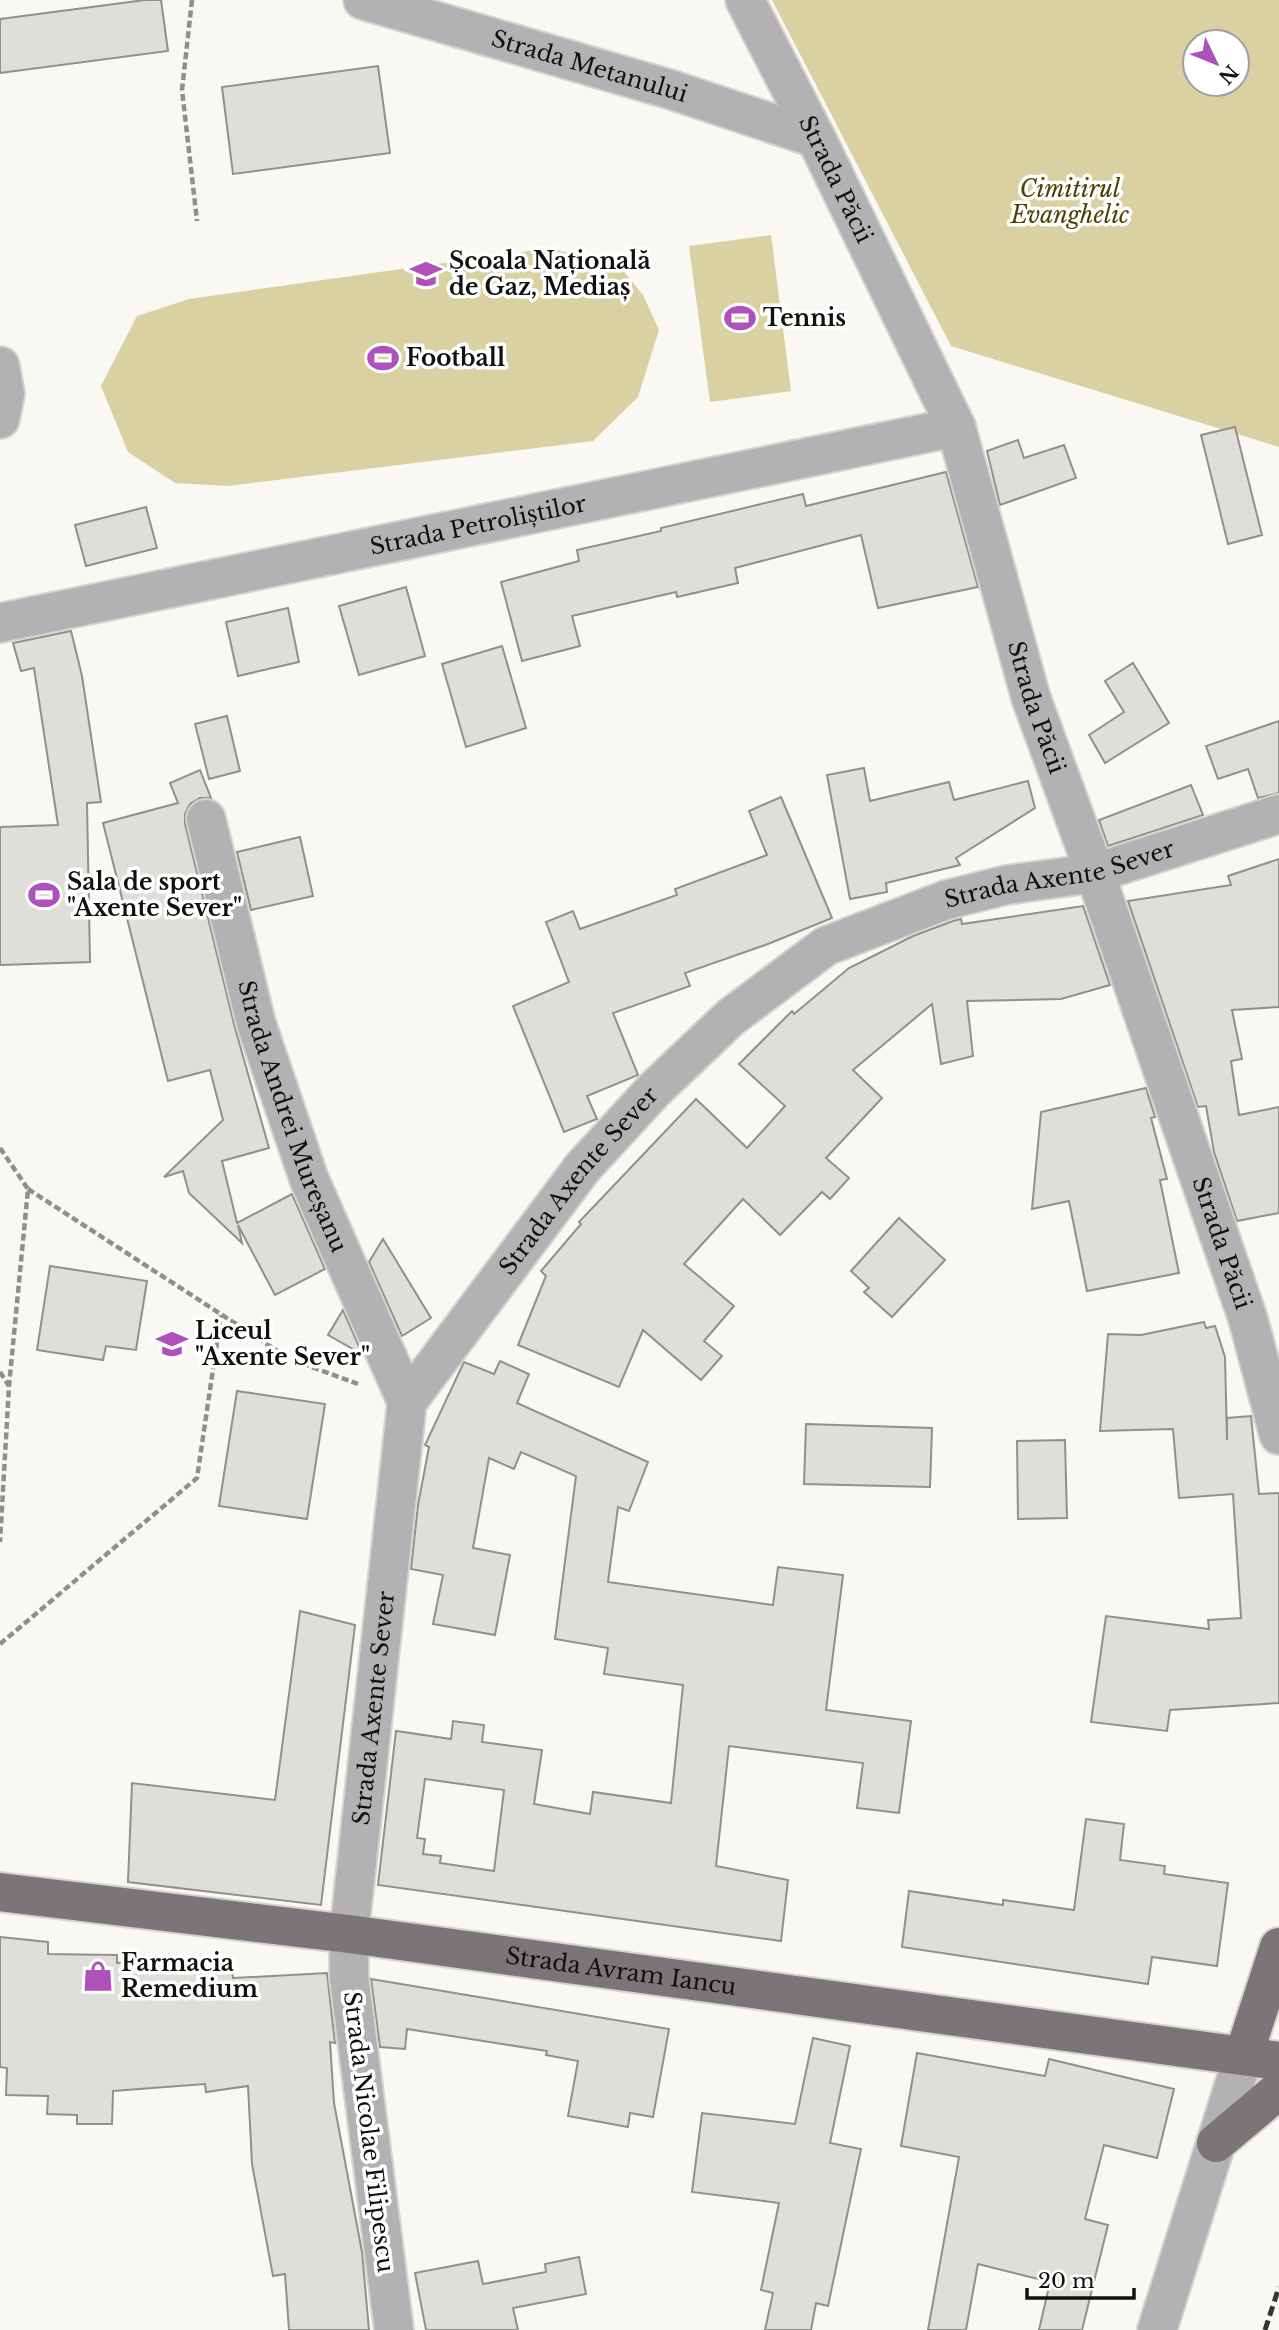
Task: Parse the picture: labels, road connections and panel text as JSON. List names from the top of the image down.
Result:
{
  "streets": {
    "main road": ["Strada Avram Iancu"],
    "street": [
      "Strada Metanului",
      "Strada Păcii",
      "Strada Petroliștilor",
      "Strada Axente Sever",
      "Strada Andrei Mureșanu",
      "Strada Nicolae Filipescu"
    ]
  },
  "crossings": [
    ["Strada Metanului", "Strada Păcii"],
    ["Strada Păcii", "Strada Petroliștilor"],
    ["Strada Păcii", "Strada Axente Sever"],
    ["Strada Axente Sever", "Strada Andrei Mureșanu"],
    ["Strada Axente Sever", "Strada Avram Iancu"],
    ["Strada Axente Sever", "Strada Nicolae Filipescu"],
    ["Strada Avram Iancu", "Strada Nicolae Filipescu"]
  ],
  "parks": ["Cimitirul Evanghelic"],
  "places": {
    "school or university": ["Școala Națională de Gaz, Mediaș", "Liceul \"Axente Sever\""],
    "sports": ["Tennis", "Football", "Sala de sport \"Axente Sever\""],
    "shop": ["Farmacia Remedium"]
  },
  "scale_bar": "20 m",
  "north": "bottom right"
}
